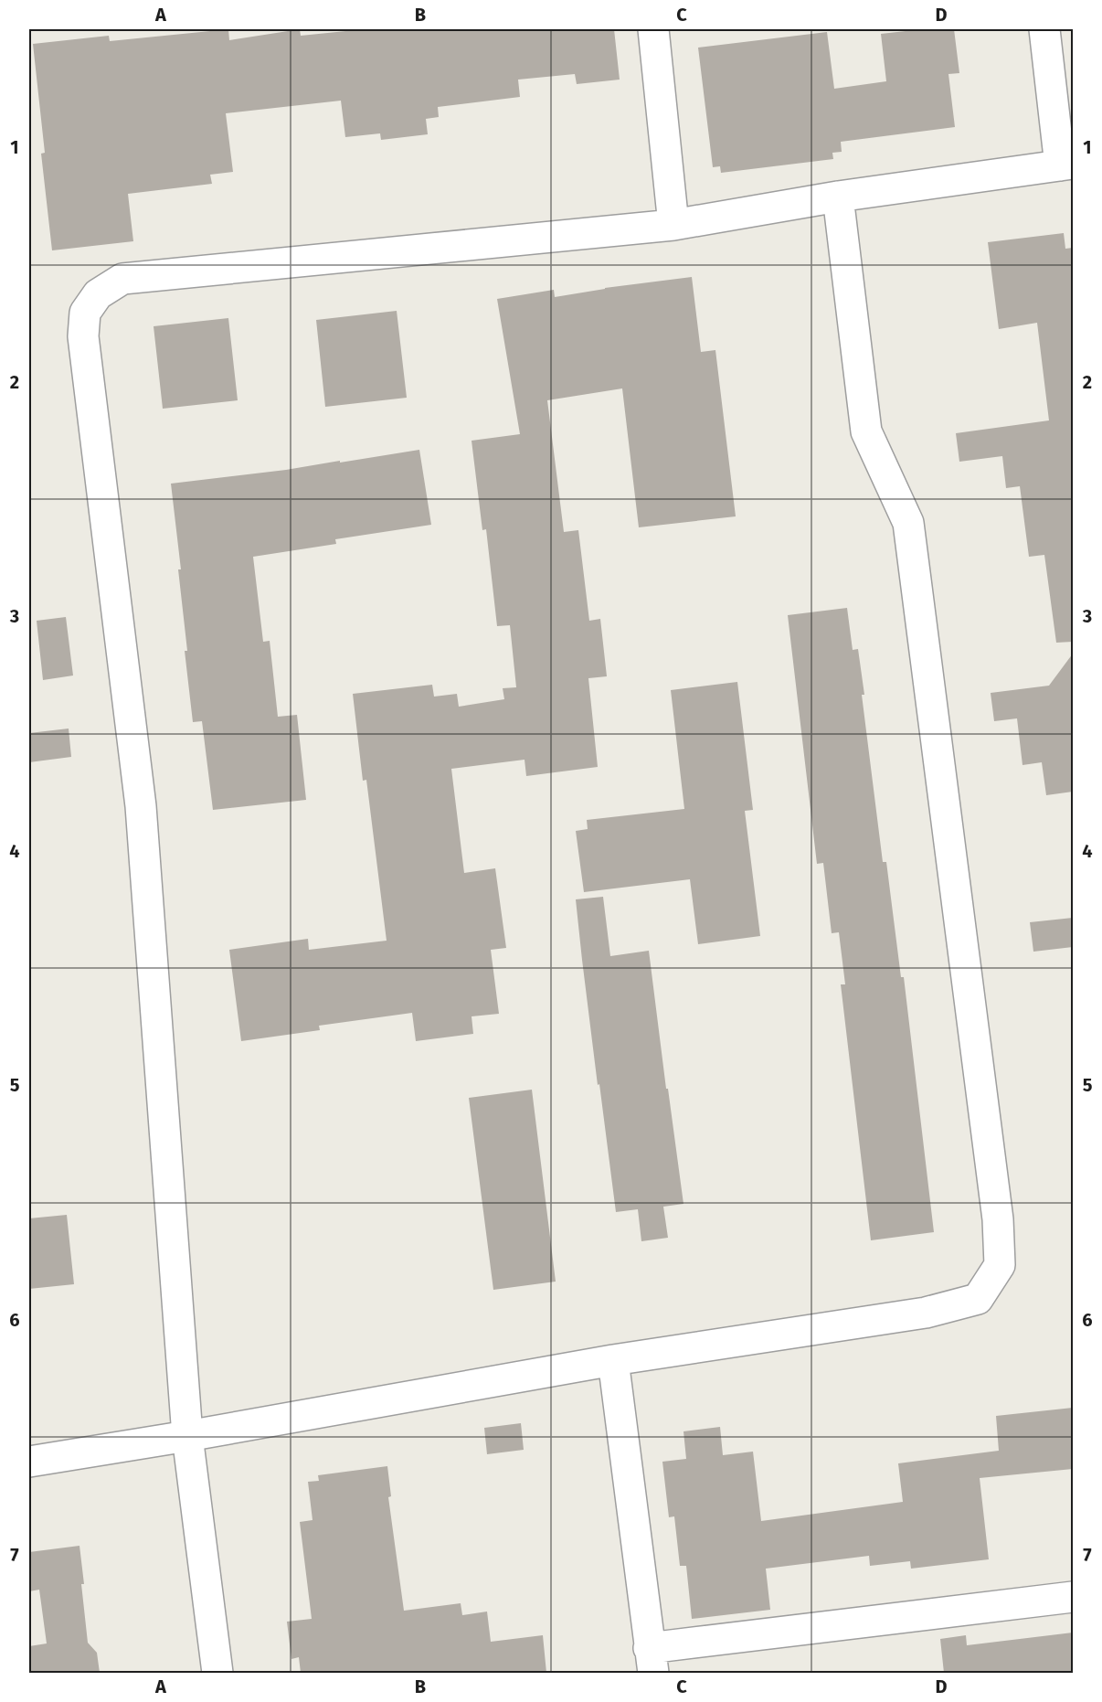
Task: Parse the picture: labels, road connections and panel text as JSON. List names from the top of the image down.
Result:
{
  "grid": {
    "columns": [
      "A",
      "B",
      "C",
      "D"
    ],
    "rows": [
      "1",
      "2",
      "3",
      "4",
      "5",
      "6",
      "7"
    ]
  }
}
